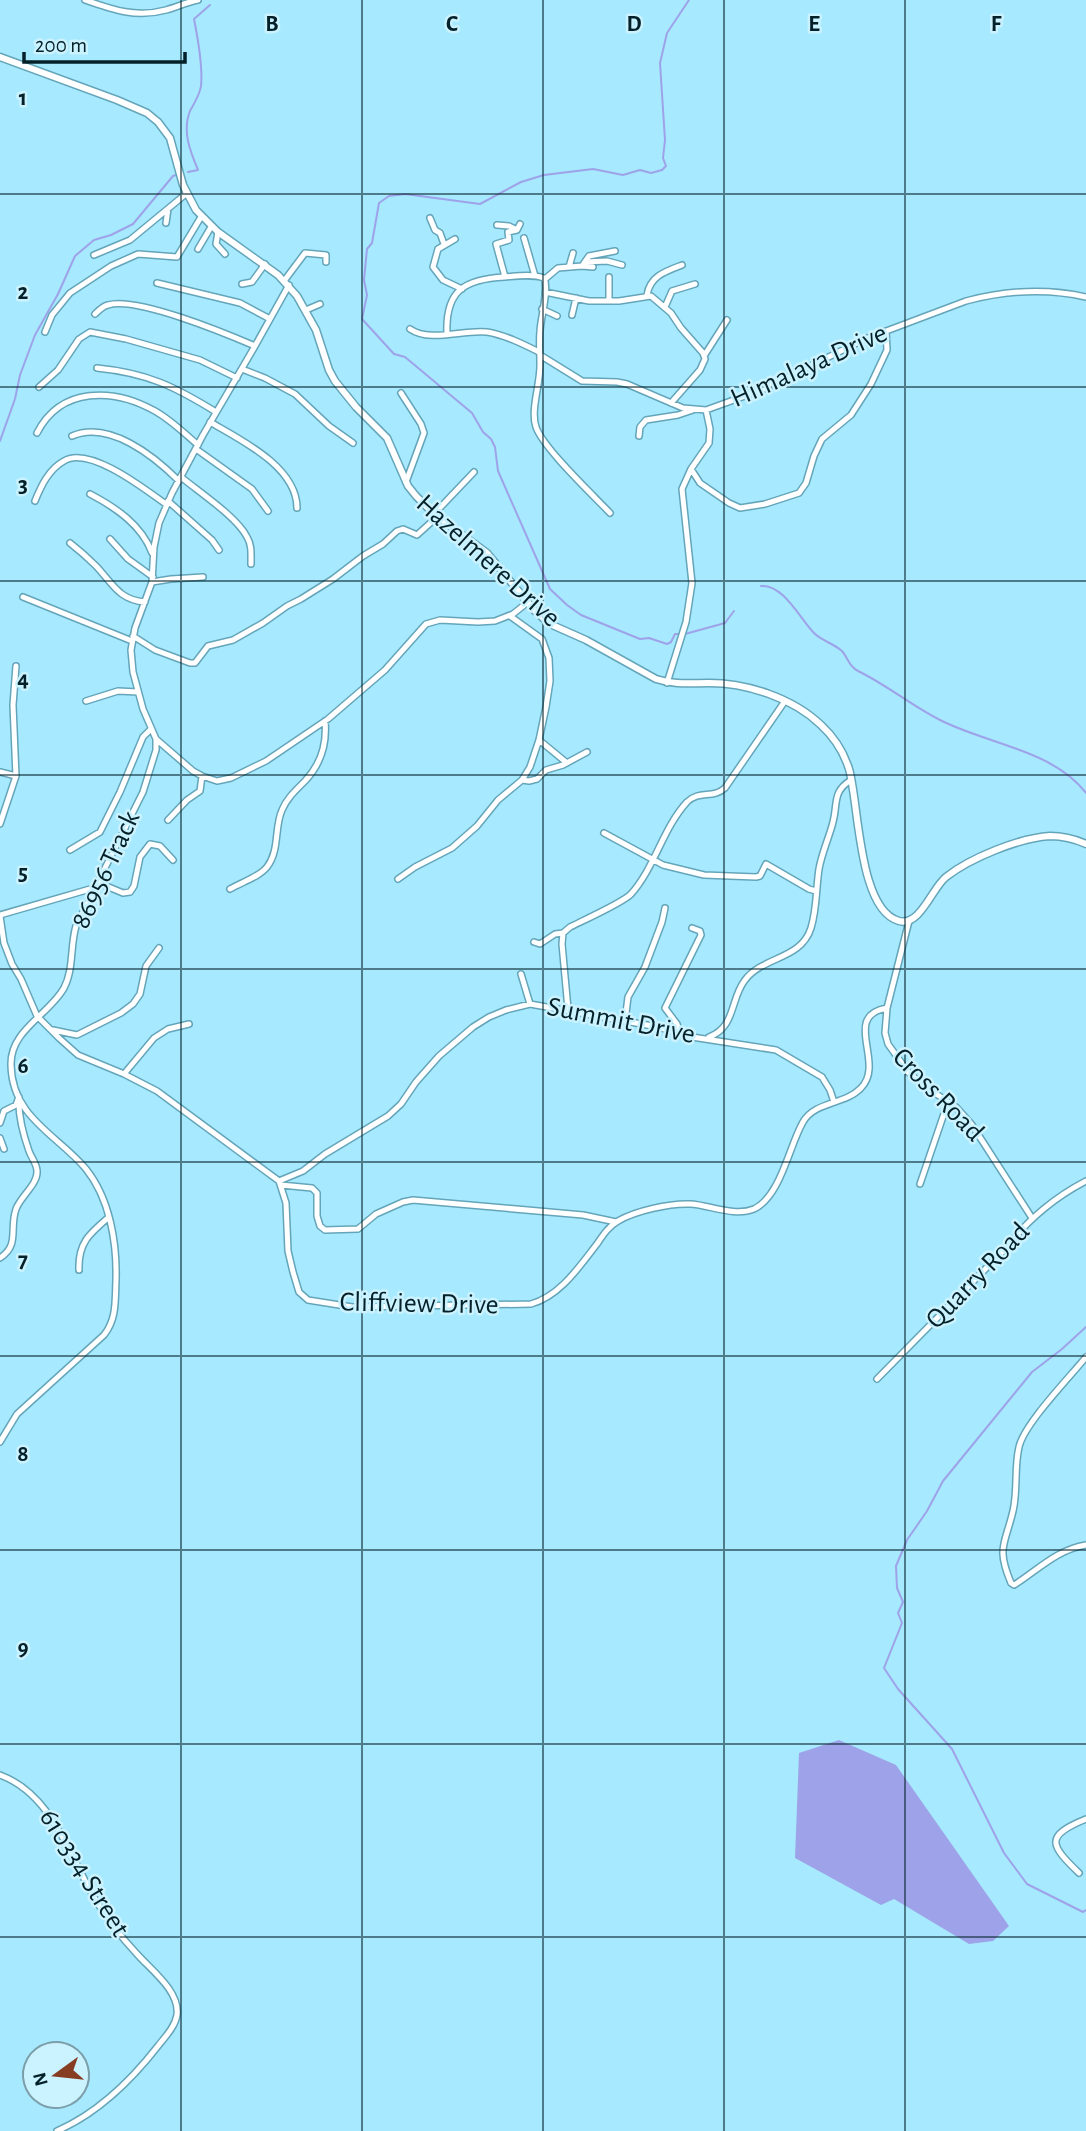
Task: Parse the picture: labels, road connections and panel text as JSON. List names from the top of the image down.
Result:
{
  "streets": {
    "street": [
      "Himalaya Drive",
      "Hazelmere Drive",
      "86956 Track",
      "Summit Drive",
      "Cross Road",
      "Quarry Road",
      "Cliffview Drive",
      "610334 Street"
    ]
  },
  "crossings": [
    ["Hazelmere Drive", "Cross Road"],
    ["Summit Drive", "Cliffview Drive"],
    ["Cross Road", "Quarry Road"],
    ["Cross Road", "Cliffview Drive"]
  ],
  "scale_bar": "200 m",
  "north": "left",
  "grid": {
    "columns": [
      "B",
      "C",
      "D",
      "E",
      "F"
    ],
    "rows": [
      "1",
      "2",
      "3",
      "4",
      "5",
      "6",
      "7",
      "8",
      "9"
    ]
  }
}
